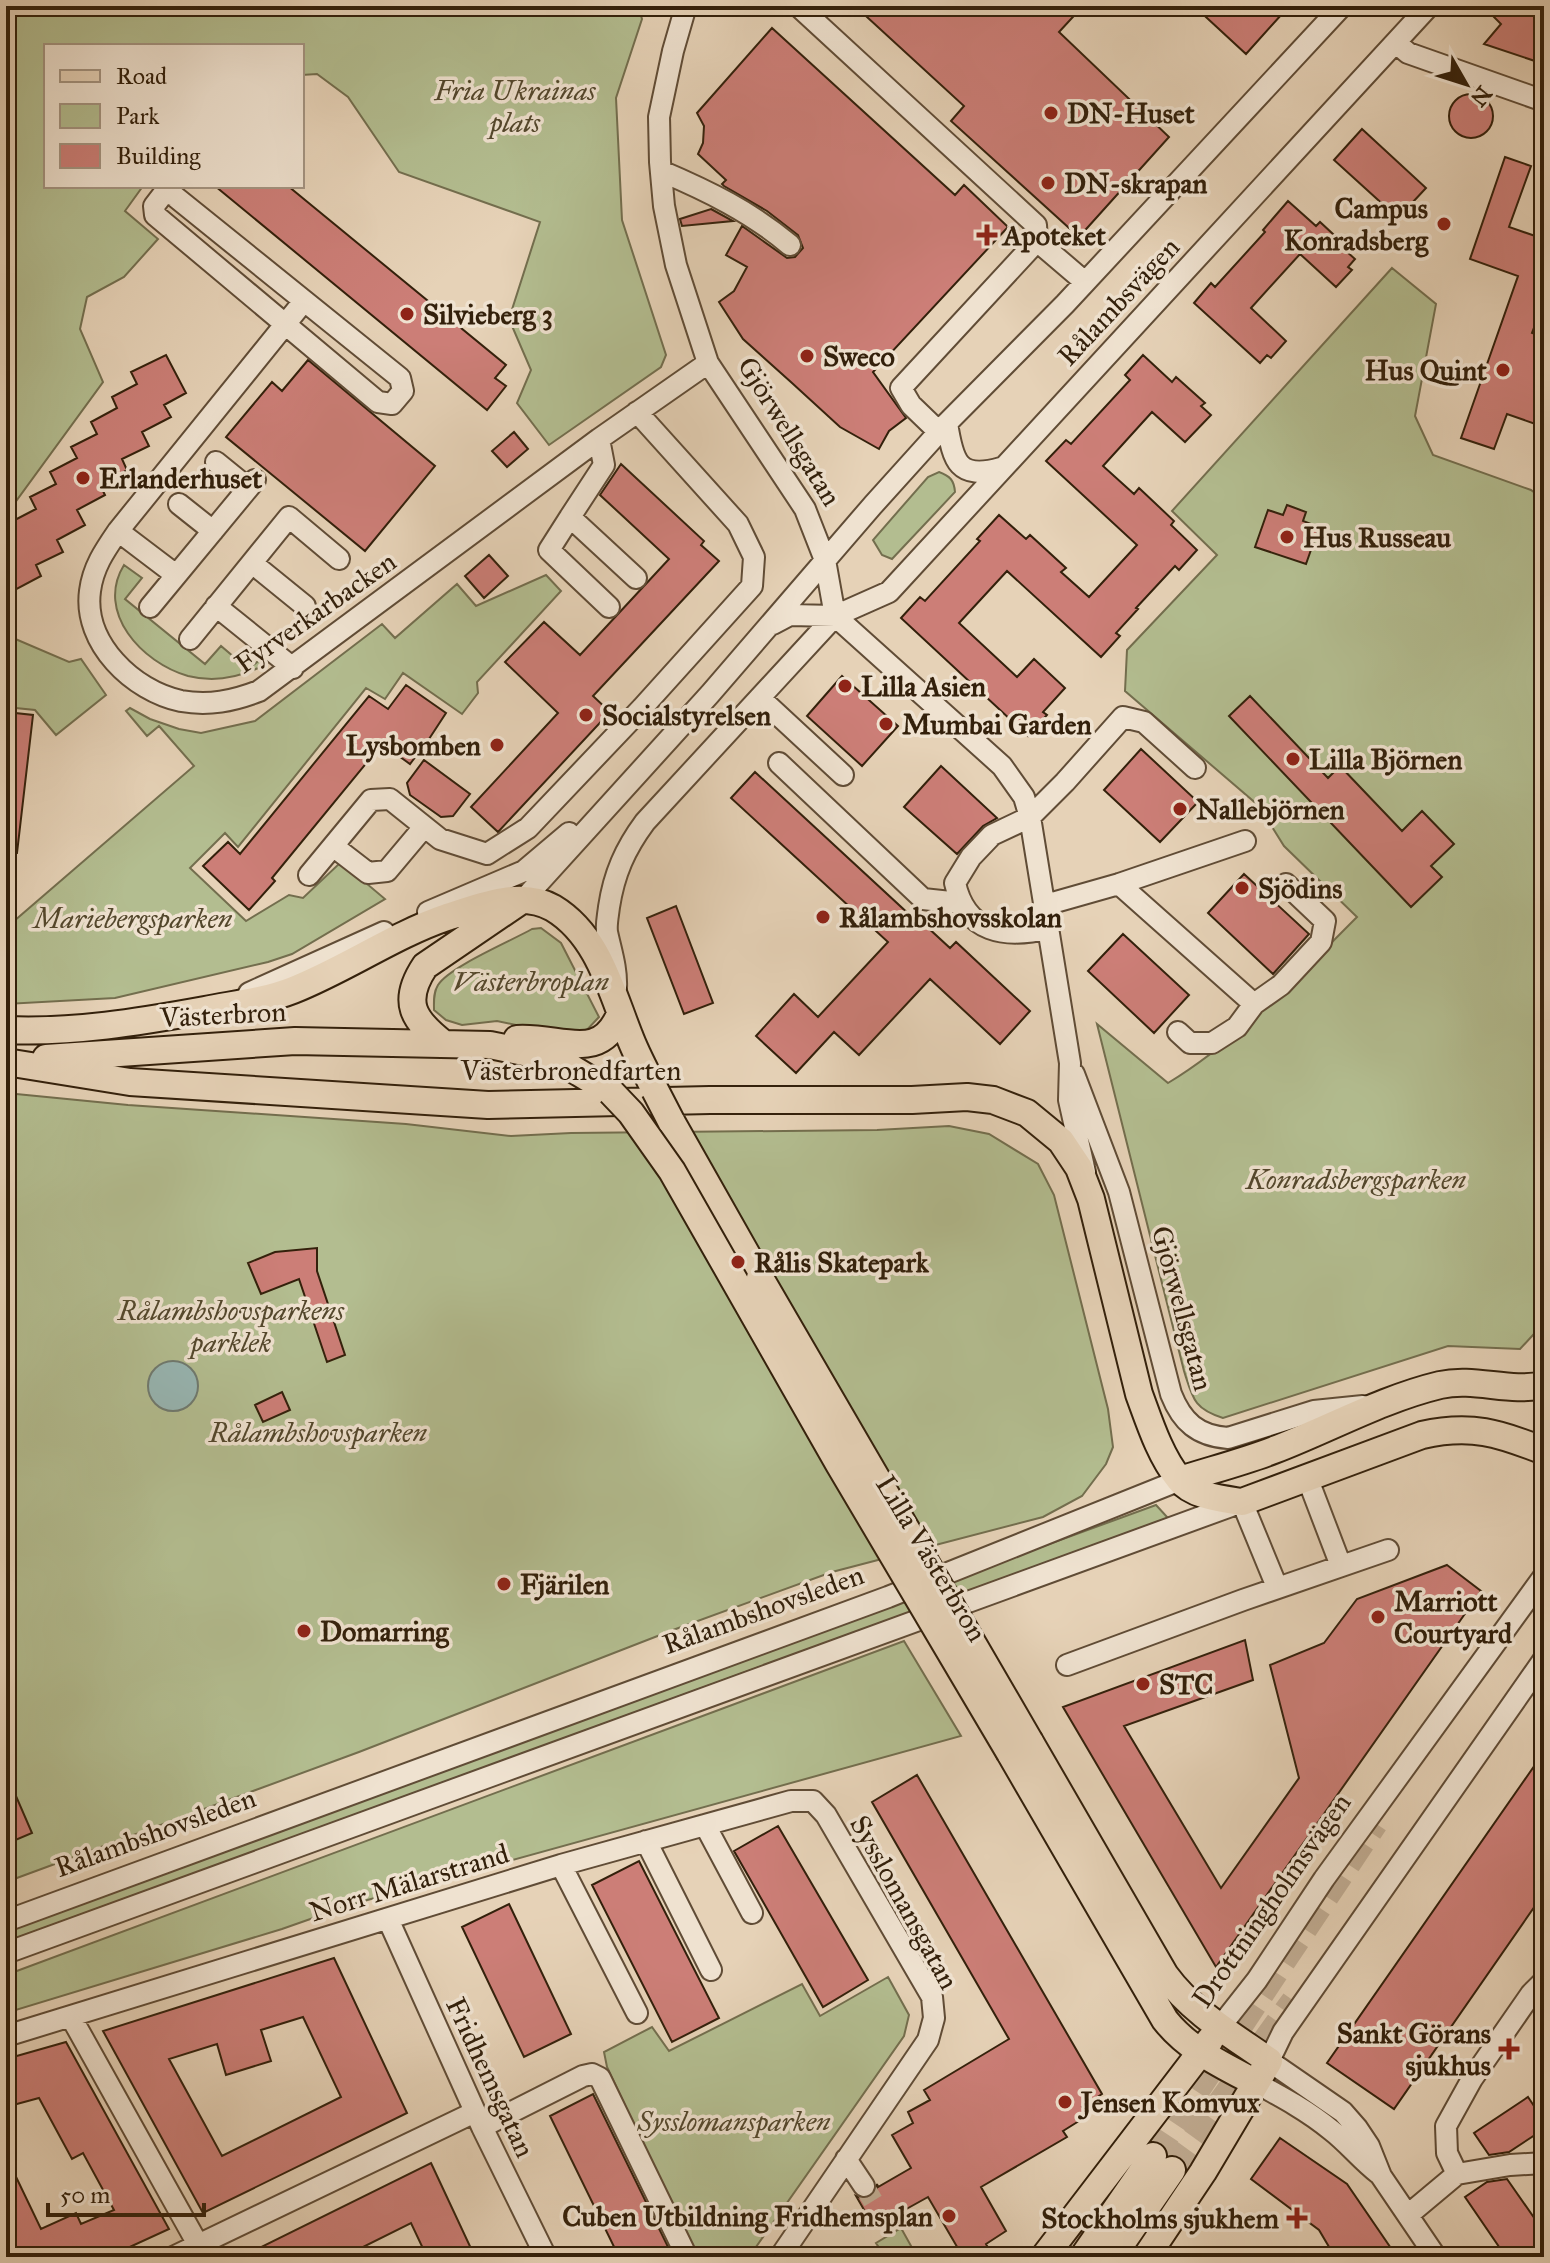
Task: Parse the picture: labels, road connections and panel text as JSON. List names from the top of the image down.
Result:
{
  "streets": {
    "main road": [
      "Gjörwellsgatan",
      "Västerbron",
      "Västerbronedfarten",
      "Lilla Västerbron",
      "Rålambshovsleden",
      "Drottningholmsvägen"
    ],
    "street": [
      "Rålambsvägen",
      "Fyrverkarbacken",
      "Norr Mälarstrand",
      "Sysslomansgatan",
      "Fridhemsgatan"
    ]
  },
  "crossings": [
    ["Rålambsvägen", "Gjörwellsgatan"],
    ["Rålambsvägen", "Västerbron"],
    ["Rålambsvägen", "Lilla Västerbron"],
    ["Gjörwellsgatan", "Fyrverkarbacken"],
    ["Gjörwellsgatan", "Västerbronedfarten"],
    ["Gjörwellsgatan", "Rålambshovsleden"],
    ["Västerbron", "Västerbronedfarten"],
    ["Lilla Västerbron", "Drottningholmsvägen"],
    ["Norr Mälarstrand", "Sysslomansgatan"],
    ["Norr Mälarstrand", "Fridhemsgatan"]
  ],
  "parks": [
    "Fria Ukrainas plats",
    "Mariebergsparken",
    "Västerbroplan",
    "Konradsbergsparken",
    "Rålambshovsparkens parklek",
    "Rålambshovsparken",
    "Sysslomansparken"
  ],
  "places": {
    "other": [
      "DN-Huset",
      "DN-skrapan",
      "Campus Konradsberg",
      "Silvieberg 3",
      "Sweco",
      "Hus Quint",
      "Erlanderhuset",
      "Hus Russeau",
      "Lilla Asien",
      "Socialstyrelsen",
      "Mumbai Garden",
      "Lysbomben",
      "Lilla Björnen",
      "Nallebjörnen",
      "Sjödins",
      "Rålambshovsskolan",
      "Rålis Skatepark",
      "Fjärilen",
      "Marriott Courtyard",
      "Domarring",
      "STC",
      "Jensen Komvux",
      "Cuben Utbildning Fridhemsplan"
    ],
    "health": ["Apoteket", "Sankt Görans sjukhus", "Stockholms sjukhem"]
  },
  "legend": ["Road", "Park", "Building"],
  "scale_bar": "50 m",
  "north": "bottom right"
}
